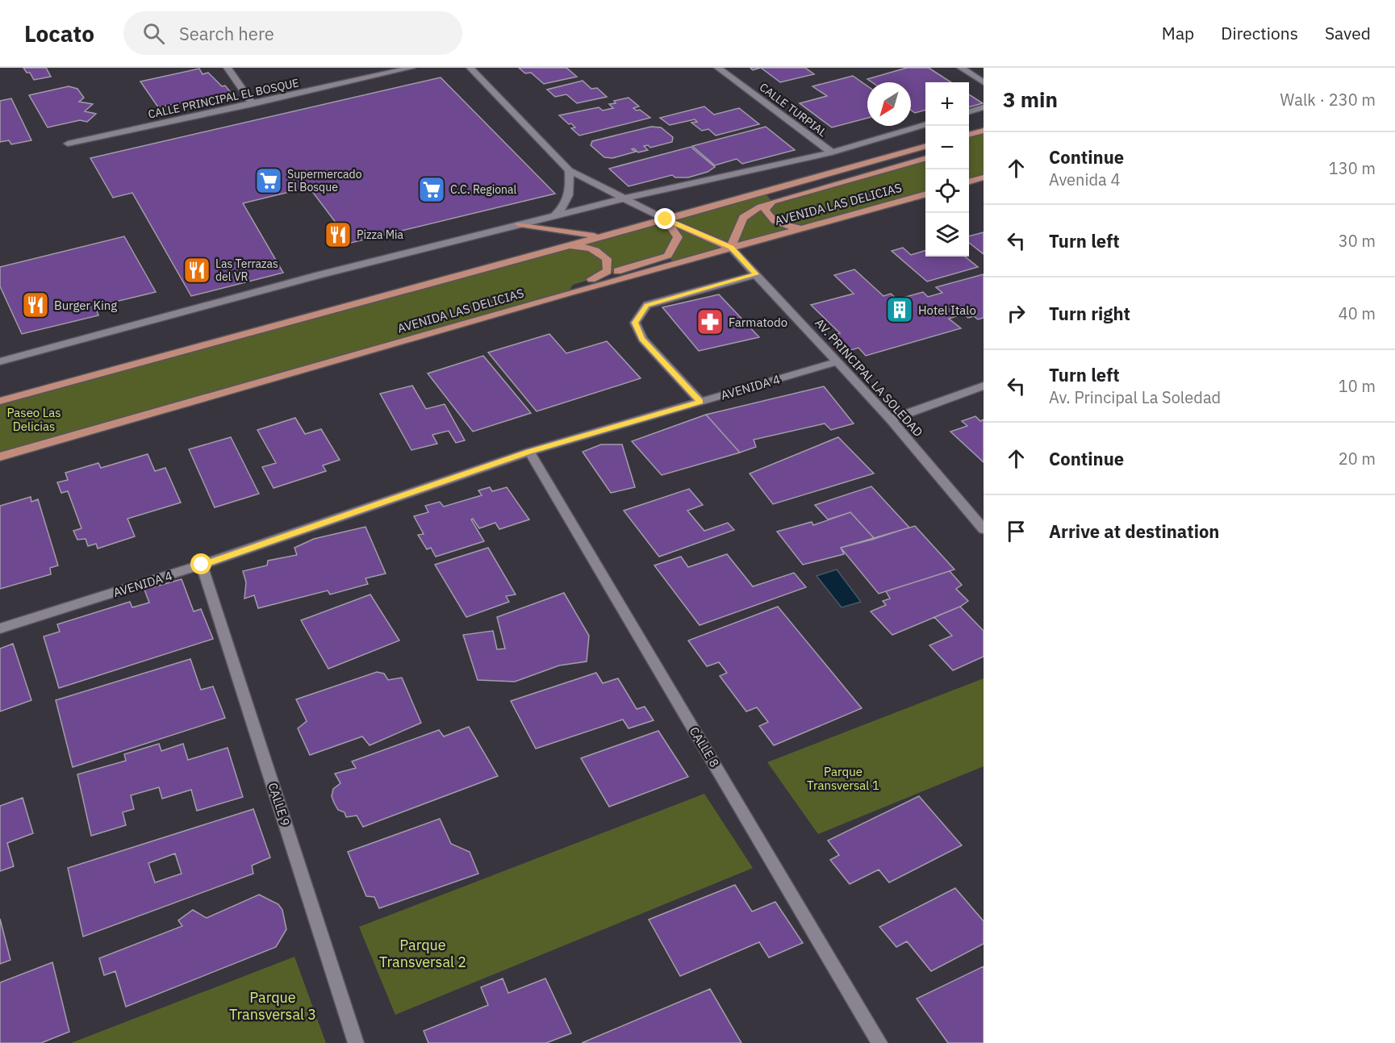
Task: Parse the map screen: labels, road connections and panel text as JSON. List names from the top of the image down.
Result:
{
  "streets": {
    "main road": ["AVENIDA LAS DELICIAS"],
    "street": [
      "CALLE PRINCIPAL EL BOSQUE",
      "CALLE TURPIAL",
      "AV. PRINCIPAL LA SOLEDAD",
      "AVENIDA 4",
      "CALLE 8",
      "CALLE 9"
    ]
  },
  "crossings": [
    ["AVENIDA LAS DELICIAS", "AV. PRINCIPAL LA SOLEDAD"],
    ["AV. PRINCIPAL LA SOLEDAD", "AVENIDA 4"],
    ["AVENIDA 4", "CALLE 8"],
    ["AVENIDA 4", "CALLE 9"]
  ],
  "parks": [
    "Paseo Las Delicias",
    "Parque Transversal 1",
    "Parque Transversal 2",
    "Parque Transversal 3"
  ],
  "places": {
    "supermarket": ["Supermercado El Bosque", "C.C. Regional"],
    "restaurant": ["Pizza Mia", "Las Terrazas del VR", "Burger King"],
    "building": ["Hotel Italo"],
    "pharmacy": ["Farmatodo"]
  },
  "north": "bottom left",
  "page": {
    "header": "Locato",
    "search": "Search here",
    "nav": ["Map", "Directions", "Saved"],
    "heading": ["3 min", "Walk · 230 m"],
    "map_buttons": ["+", "−"],
    "list": [
      ["Continue", "Avenida 4", "130 m"],
      ["Turn left", "30 m"],
      ["Turn right", "40 m"],
      ["Turn left", "Av. Principal La Soledad", "10 m"],
      ["Continue", "20 m"],
      "Arrive at destination"
    ]
  }
}
